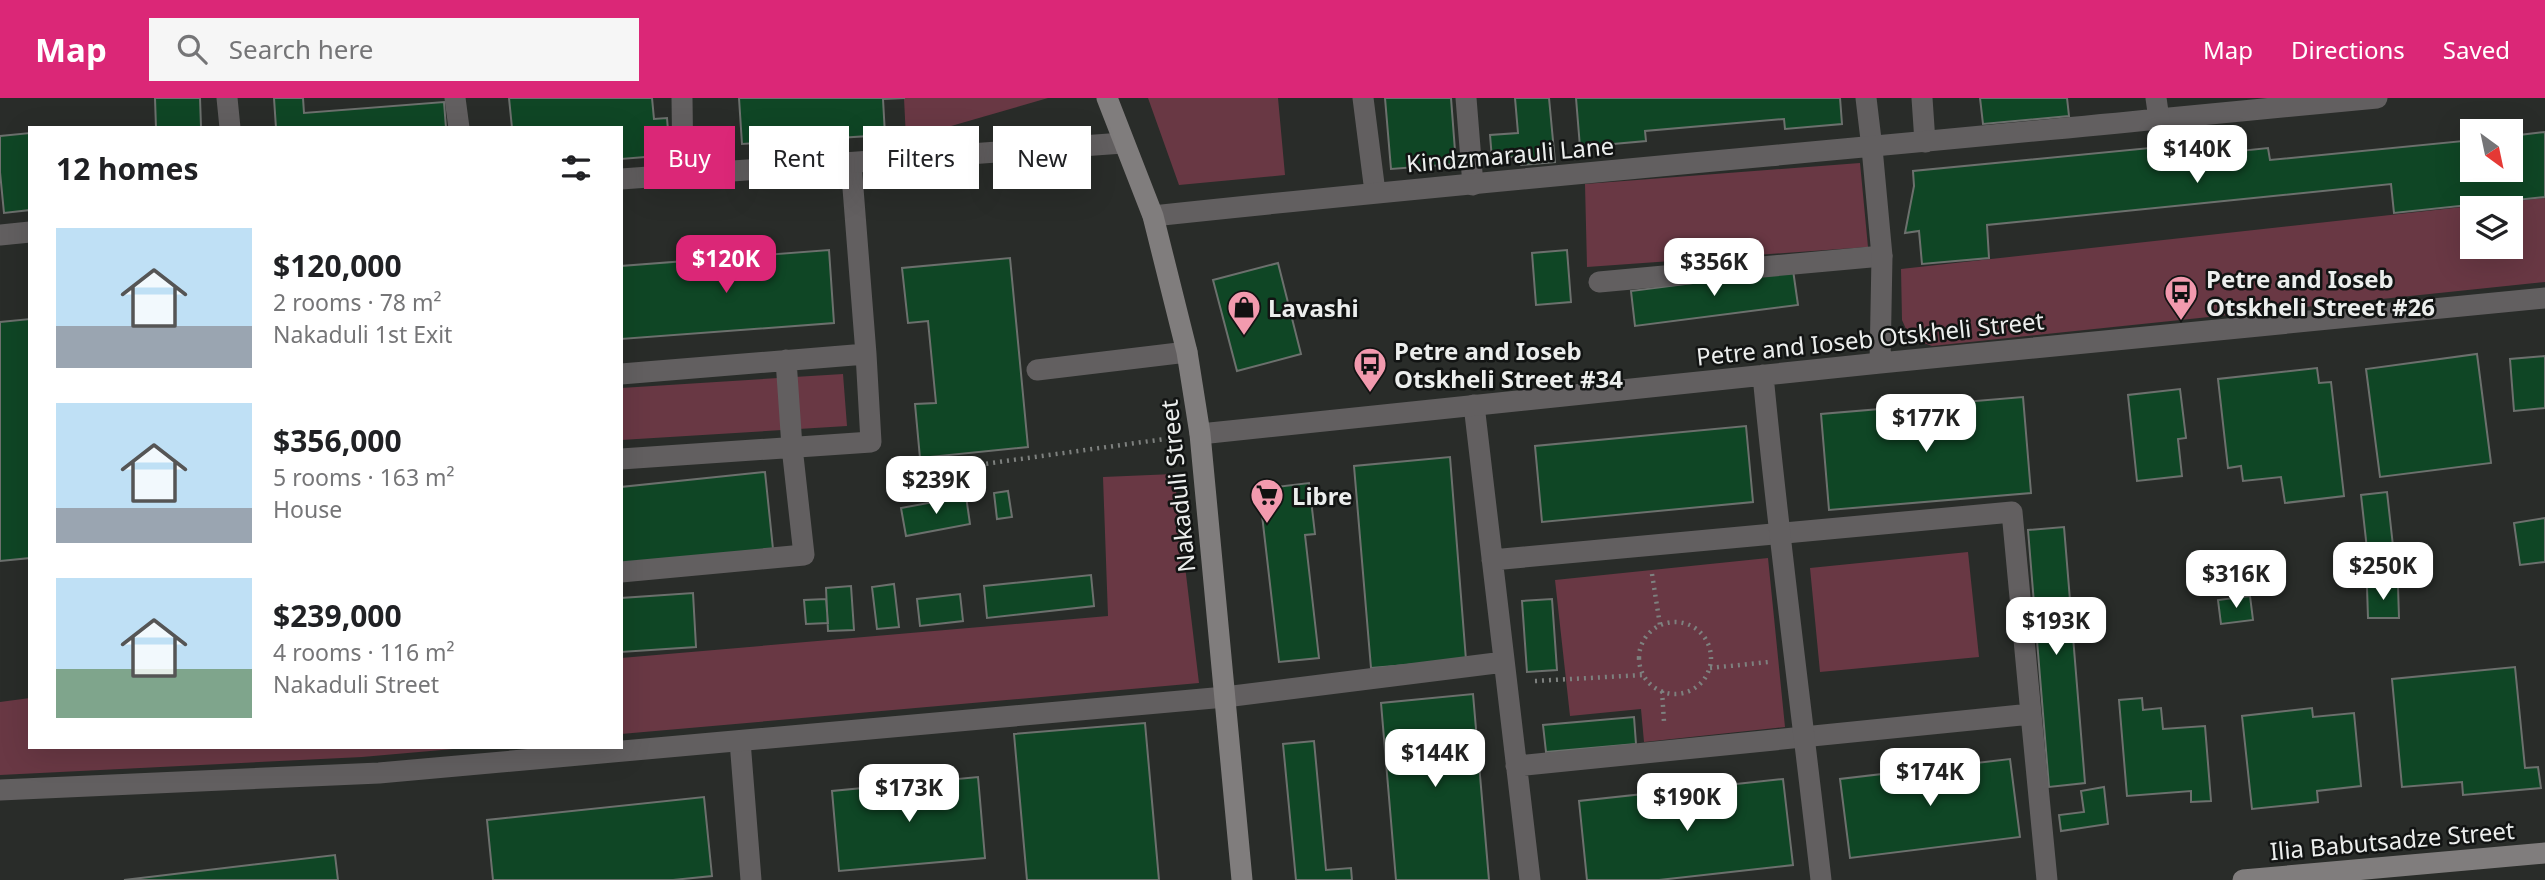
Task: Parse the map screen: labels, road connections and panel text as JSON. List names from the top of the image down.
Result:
{
  "streets": {
    "street": [
      "Kindzmarauli Lane",
      "Petre and Ioseb Otskheli Street",
      "Nakaduli Street",
      "Ilia Babutsadze Street"
    ]
  },
  "crossings": [
    ["Kindzmarauli Lane", "Nakaduli Street"],
    ["Petre and Ioseb Otskheli Street", "Nakaduli Street"]
  ],
  "places": {
    "bus stop": ["Petre and Ioseb Otskheli Street #26", "Petre and Ioseb Otskheli Street #34"],
    "shop": ["Lavashi"],
    "supermarket": ["Libre"]
  },
  "north": "bottom right",
  "page": {
    "header": "Map",
    "search": "Search here",
    "nav": ["Map", "Directions", "Saved"],
    "price": [
      "$140K",
      "$120K",
      "$356K",
      "$177K",
      "$239K",
      "$250K",
      "$316K",
      "$193K",
      "$144K",
      "$174K",
      "$173K",
      "$190K"
    ],
    "chip": [
      "Buy",
      "Rent",
      "Filters",
      "New"
    ],
    "heading": "12 homes",
    "list": [
      {
        "name": "$120,000",
        "note": "2 rooms · 78 m² · Nakaduli 1st Exit"
      },
      {
        "name": "$356,000",
        "note": "5 rooms · 163 m² · House"
      },
      {
        "name": "$239,000",
        "note": "4 rooms · 116 m² · Nakaduli Street"
      }
    ]
  }
}
